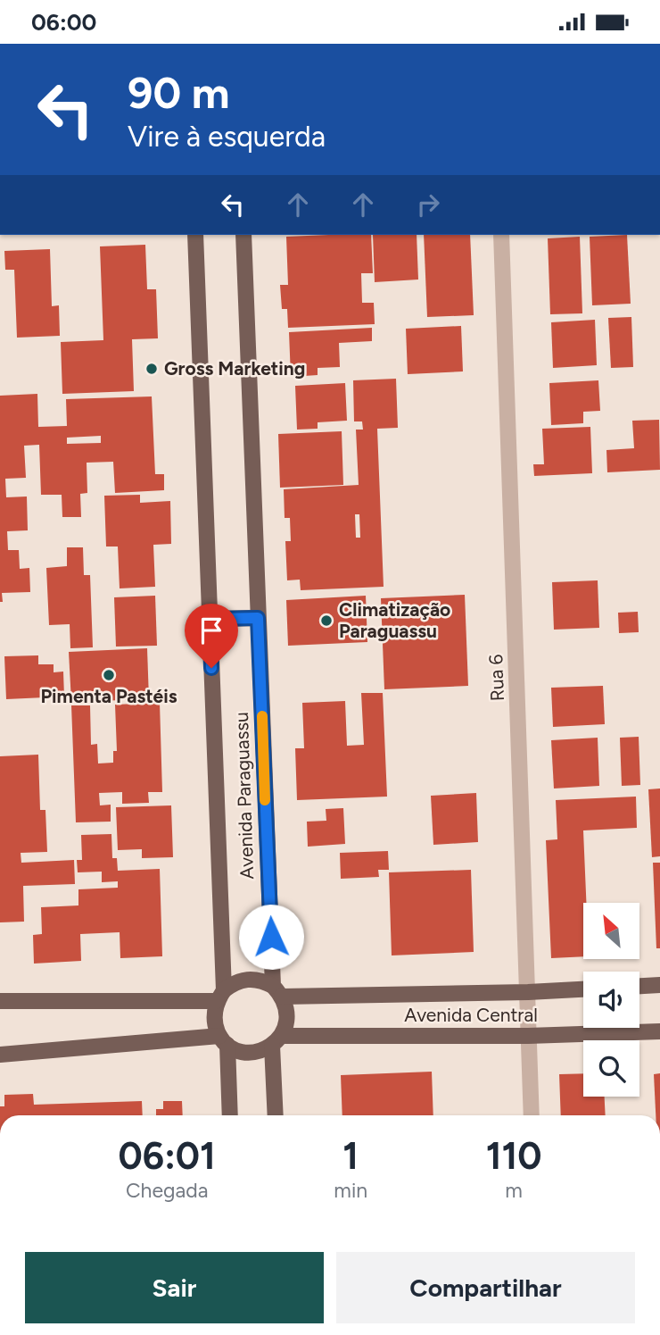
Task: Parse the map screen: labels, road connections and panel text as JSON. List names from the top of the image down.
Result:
{
  "streets": {
    "main road": ["Avenida Paraguassu", "Avenida Central"],
    "street": ["Rua 6"]
  },
  "crossings": [
    ["Rua 6", "Avenida Central"],
    ["Avenida Paraguassu", "Avenida Central"]
  ],
  "places": ["Gross Marketing", "Climatização Paraguassu", "Pimenta Pastéis"],
  "north": "top left",
  "page": {
    "status": "06:00",
    "turn": ["90 m", "Vire à esquerda"],
    "eta": [
      "06:01",
      "Chegada",
      "1",
      "min",
      "110",
      "m"
    ],
    "buttons": ["Sair", "Compartilhar"]
  }
}
